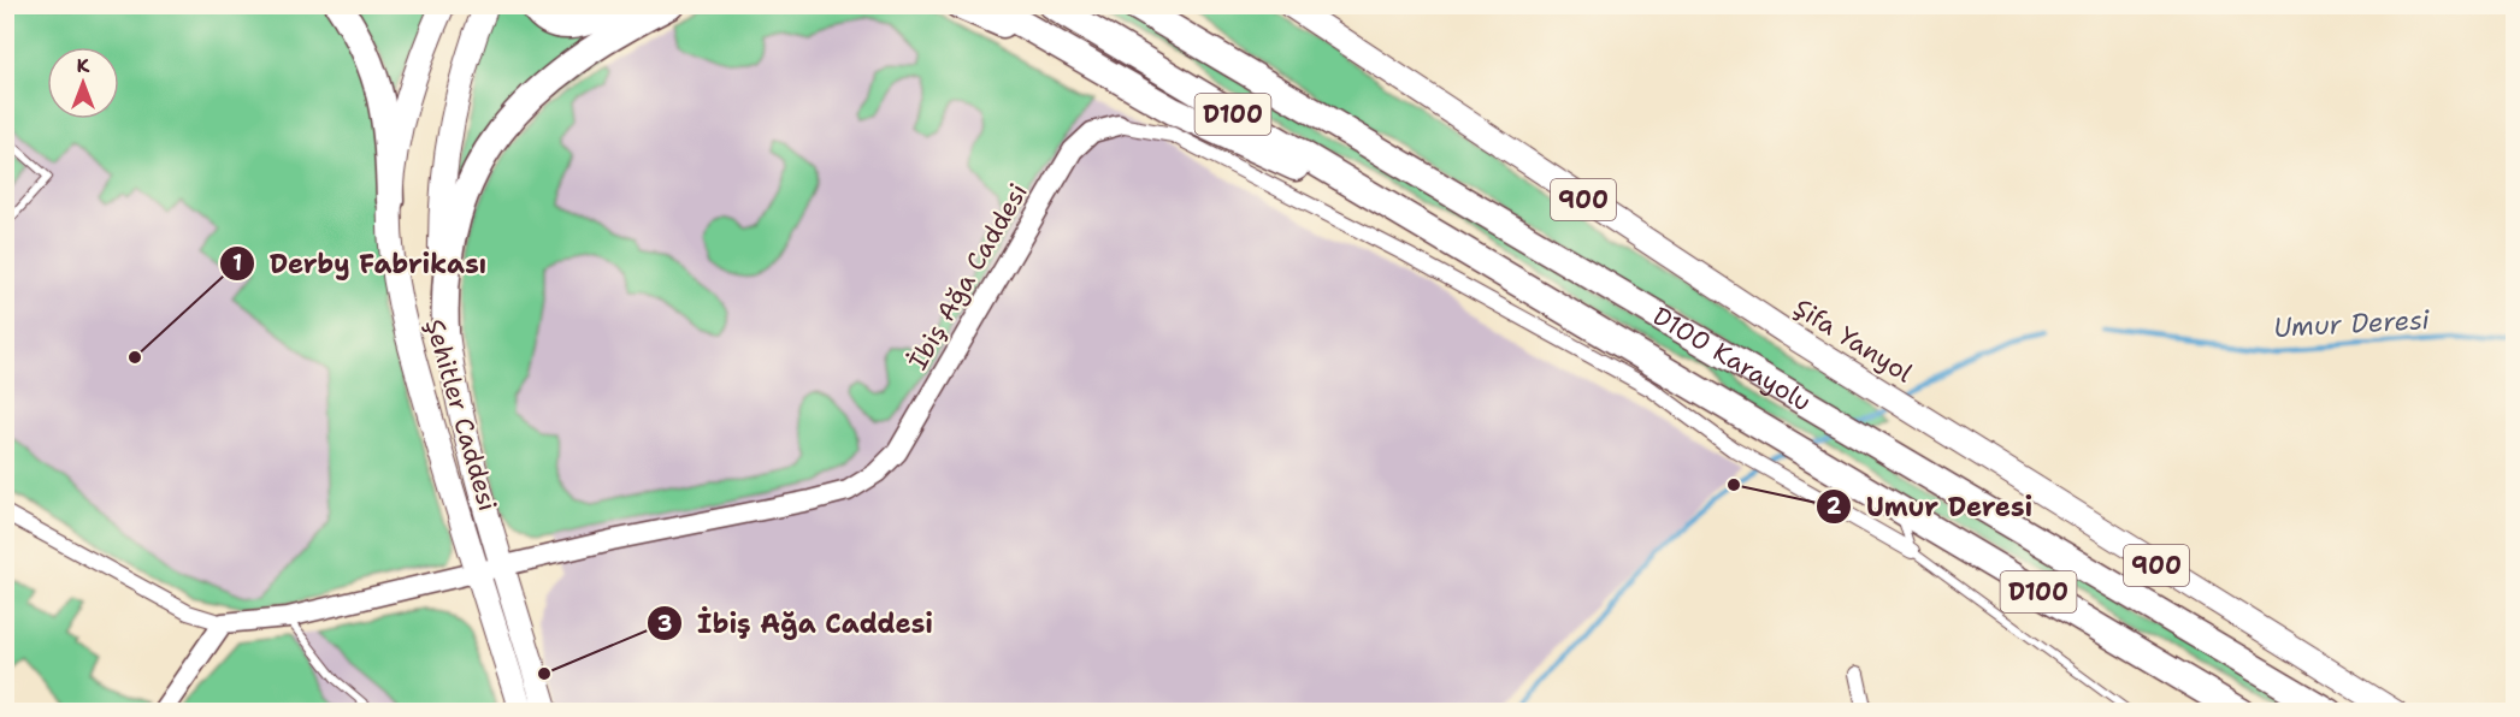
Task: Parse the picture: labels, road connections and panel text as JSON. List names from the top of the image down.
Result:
{
  "streets": {
    "highway": ["D100", "D100 Karayolu"],
    "main road": ["900", "Şifa Yanyol", "Şehitler Caddesi"],
    "street": ["İbiş Ağa Caddesi"]
  },
  "crossings": [
    ["İbiş Ağa Caddesi", "Şehitler Caddesi"]
  ],
  "water": ["Umur Deresi"],
  "places": ["Derby Fabrikası", "Umur Deresi", "İbiş Ağa Caddesi"],
  "north": "top"
}
